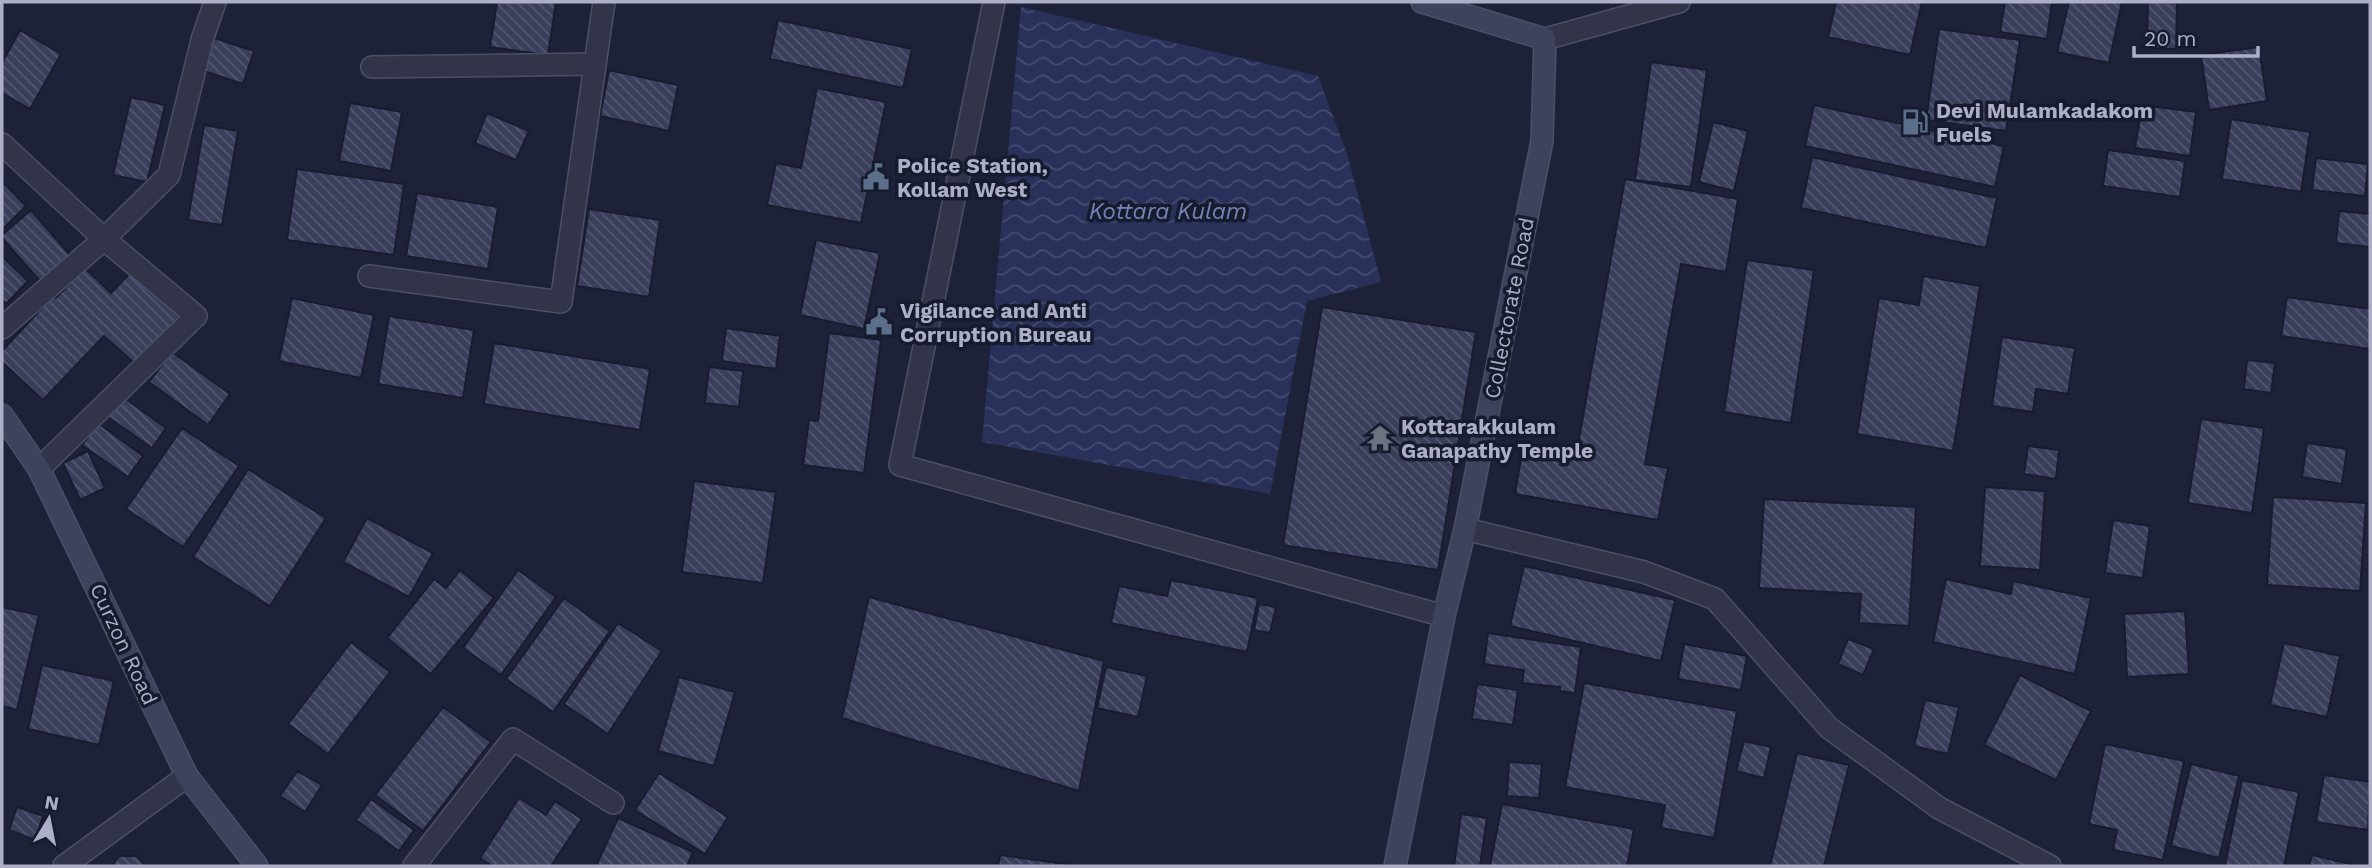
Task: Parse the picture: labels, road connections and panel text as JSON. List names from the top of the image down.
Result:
{
  "streets": {
    "main road": ["Collectorate Road", "Curzon Road"]
  },
  "water": ["Kottara Kulam"],
  "places": {
    "fuel station": ["Devi Mulamkadakom Fuels"],
    "public building": ["Police Station, Kollam West", "Vigilance and Anti Corruption Bureau"],
    "temple": ["Kottarakkulam Ganapathy Temple"]
  },
  "scale_bar": "20 m",
  "north": "top"
}
